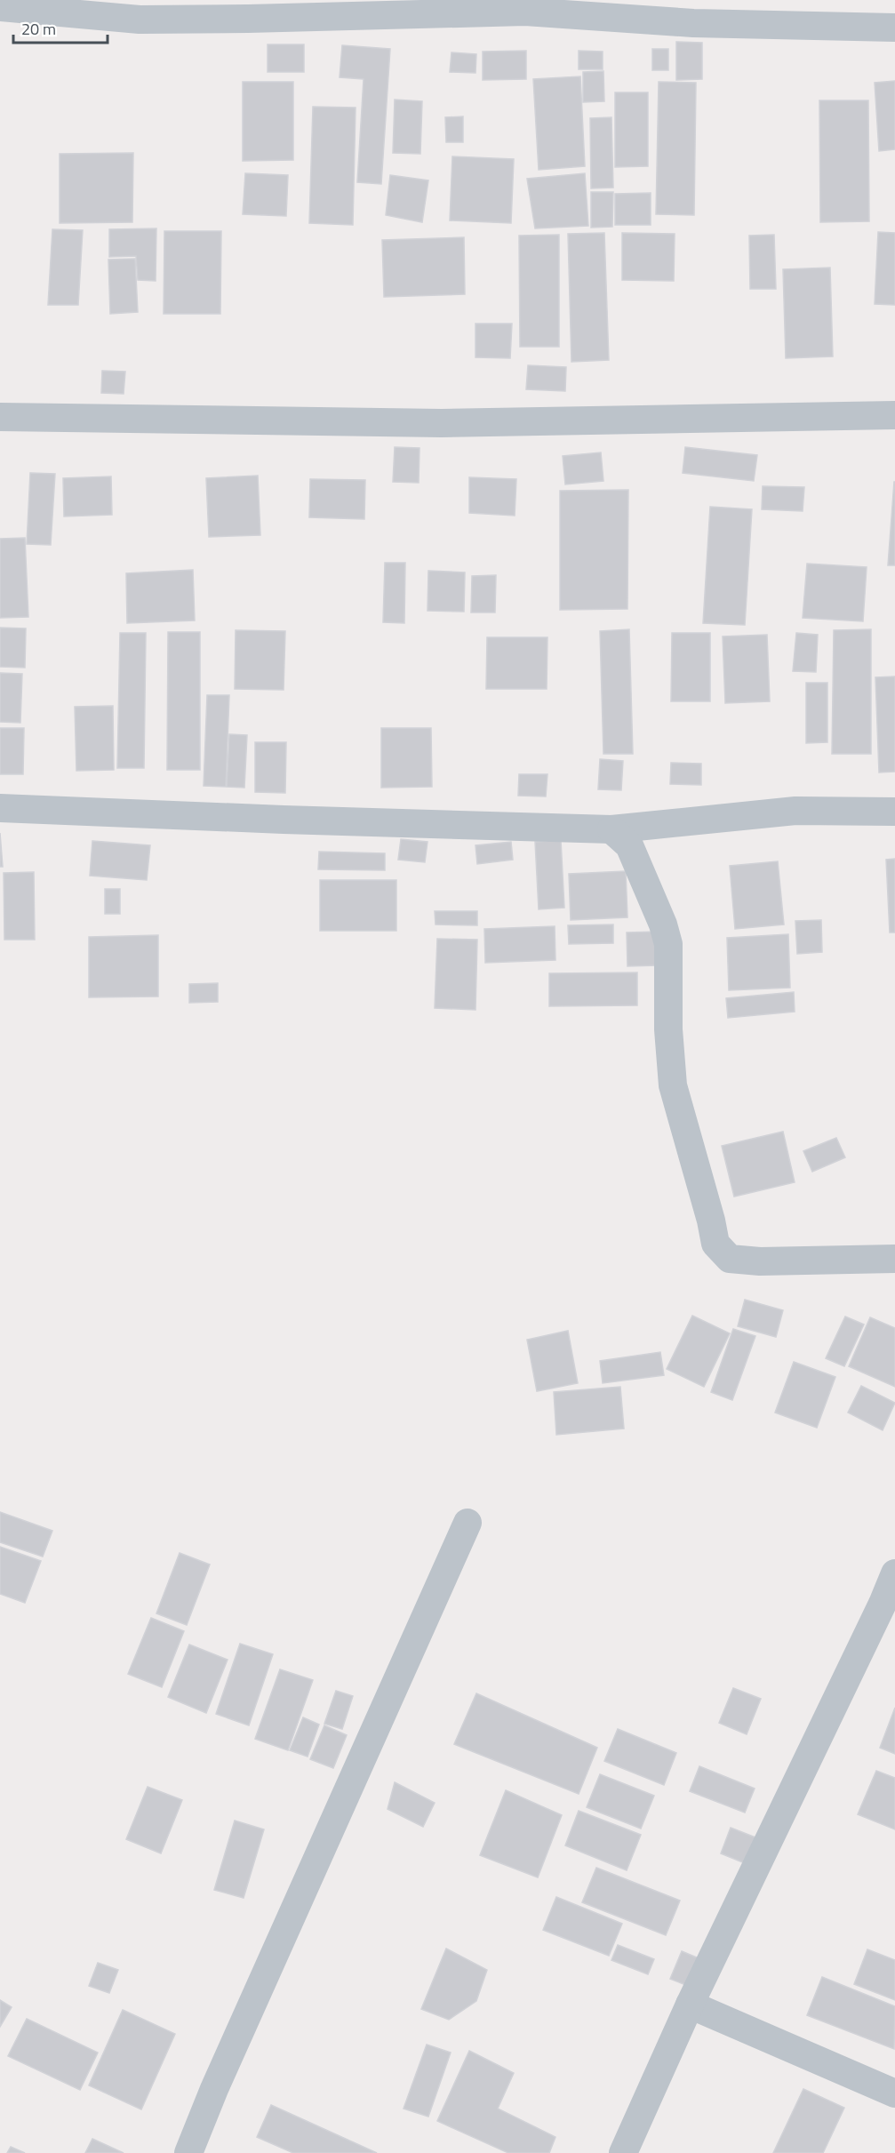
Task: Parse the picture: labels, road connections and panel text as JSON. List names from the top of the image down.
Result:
{
  "scale_bar": "20 m"
}
